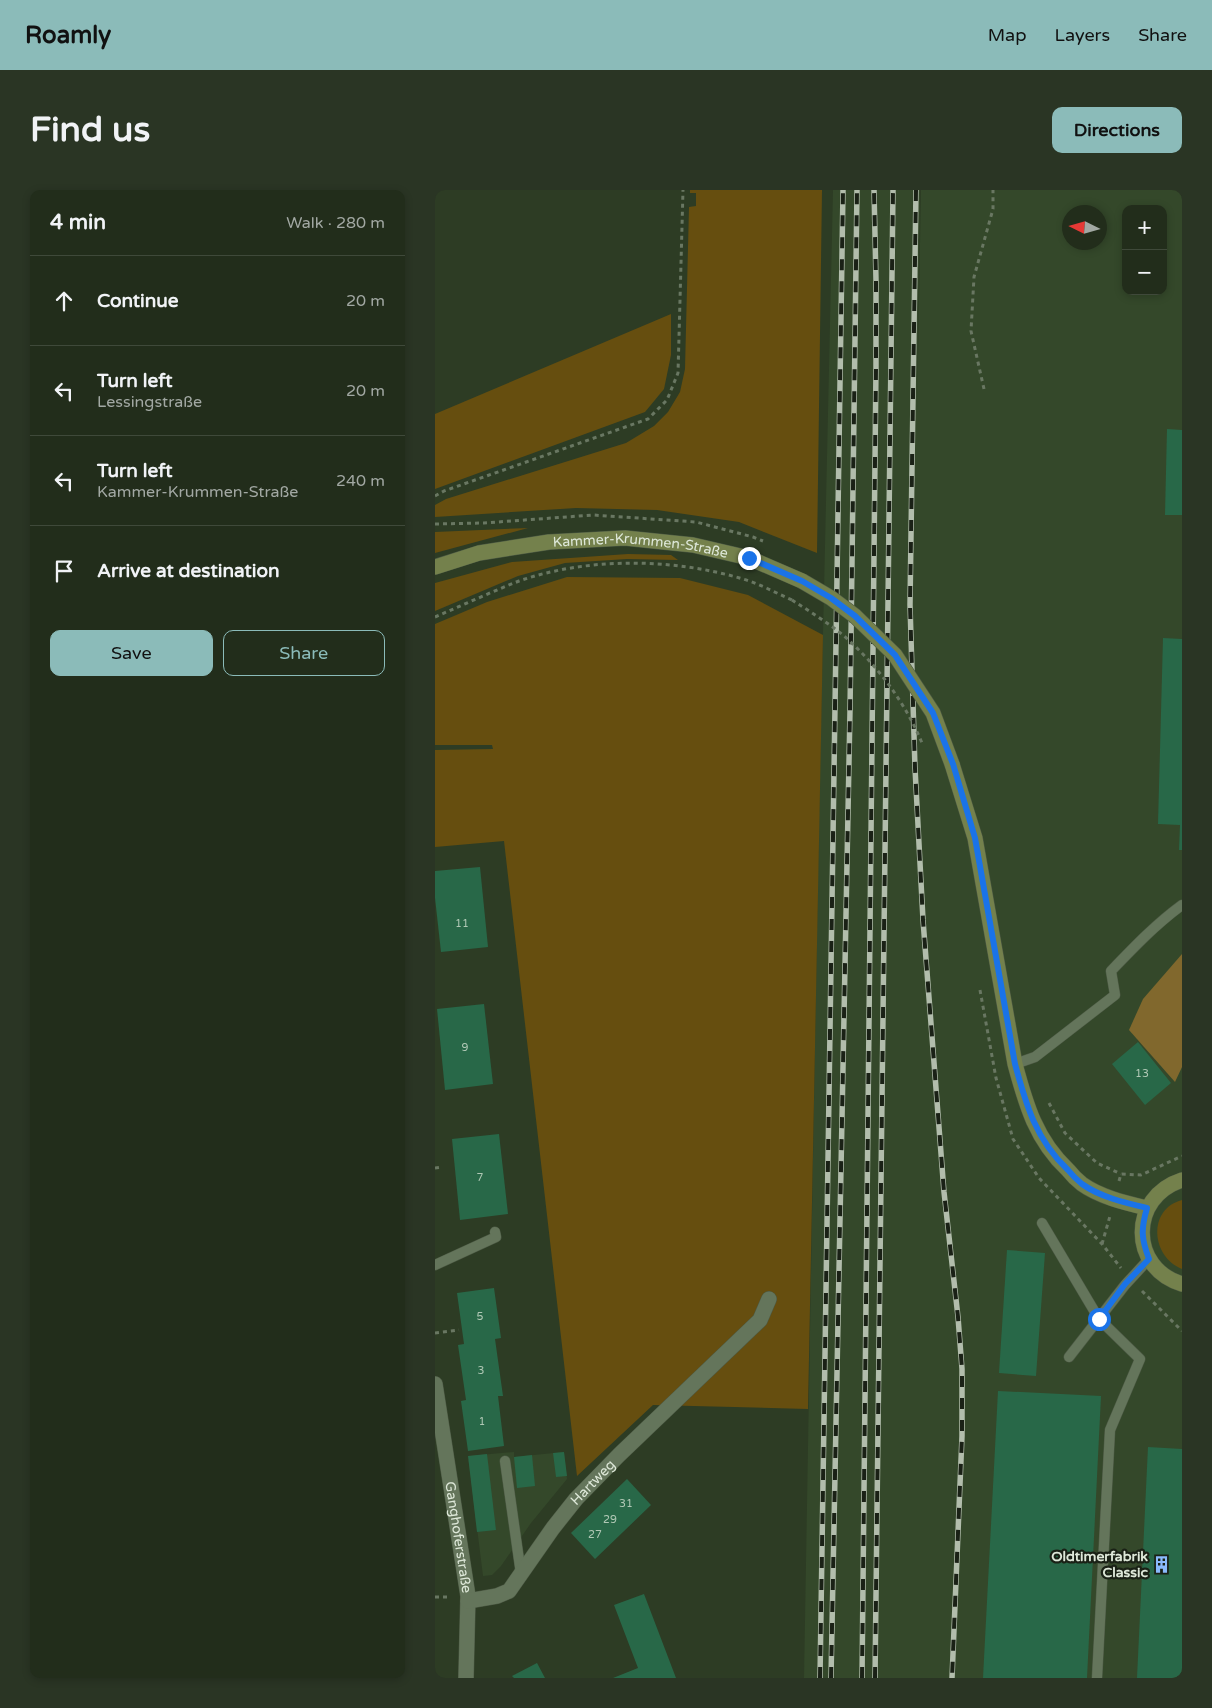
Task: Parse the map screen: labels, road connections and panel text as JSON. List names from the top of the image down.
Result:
{
  "streets": {
    "main road": ["Kammer-Krummen-Straße"],
    "street": ["Hartweg", "Ganghoferstraße"]
  },
  "crossings": [
    ["Hartweg", "Ganghoferstraße"]
  ],
  "places": {
    "building": ["Oldtimerfabrik Classic"]
  },
  "house_numbers": [
    "11",
    "9",
    "13",
    "7",
    "5",
    "3",
    "1",
    "31",
    "29",
    "27"
  ],
  "north": "left",
  "page": {
    "header": "Roamly",
    "nav": ["Map", "Layers", "Share"],
    "buttons": [
      "Directions",
      ["Save", "Share"]
    ],
    "title": "Find us",
    "heading": ["4 min", "Walk · 280 m"],
    "map_buttons": ["+", "−"],
    "list": [
      ["Continue", "20 m"],
      ["Turn left", "Lessingstraße", "20 m"],
      ["Turn left", "Kammer-Krummen-Straße", "240 m"],
      "Arrive at destination"
    ]
  }
}
